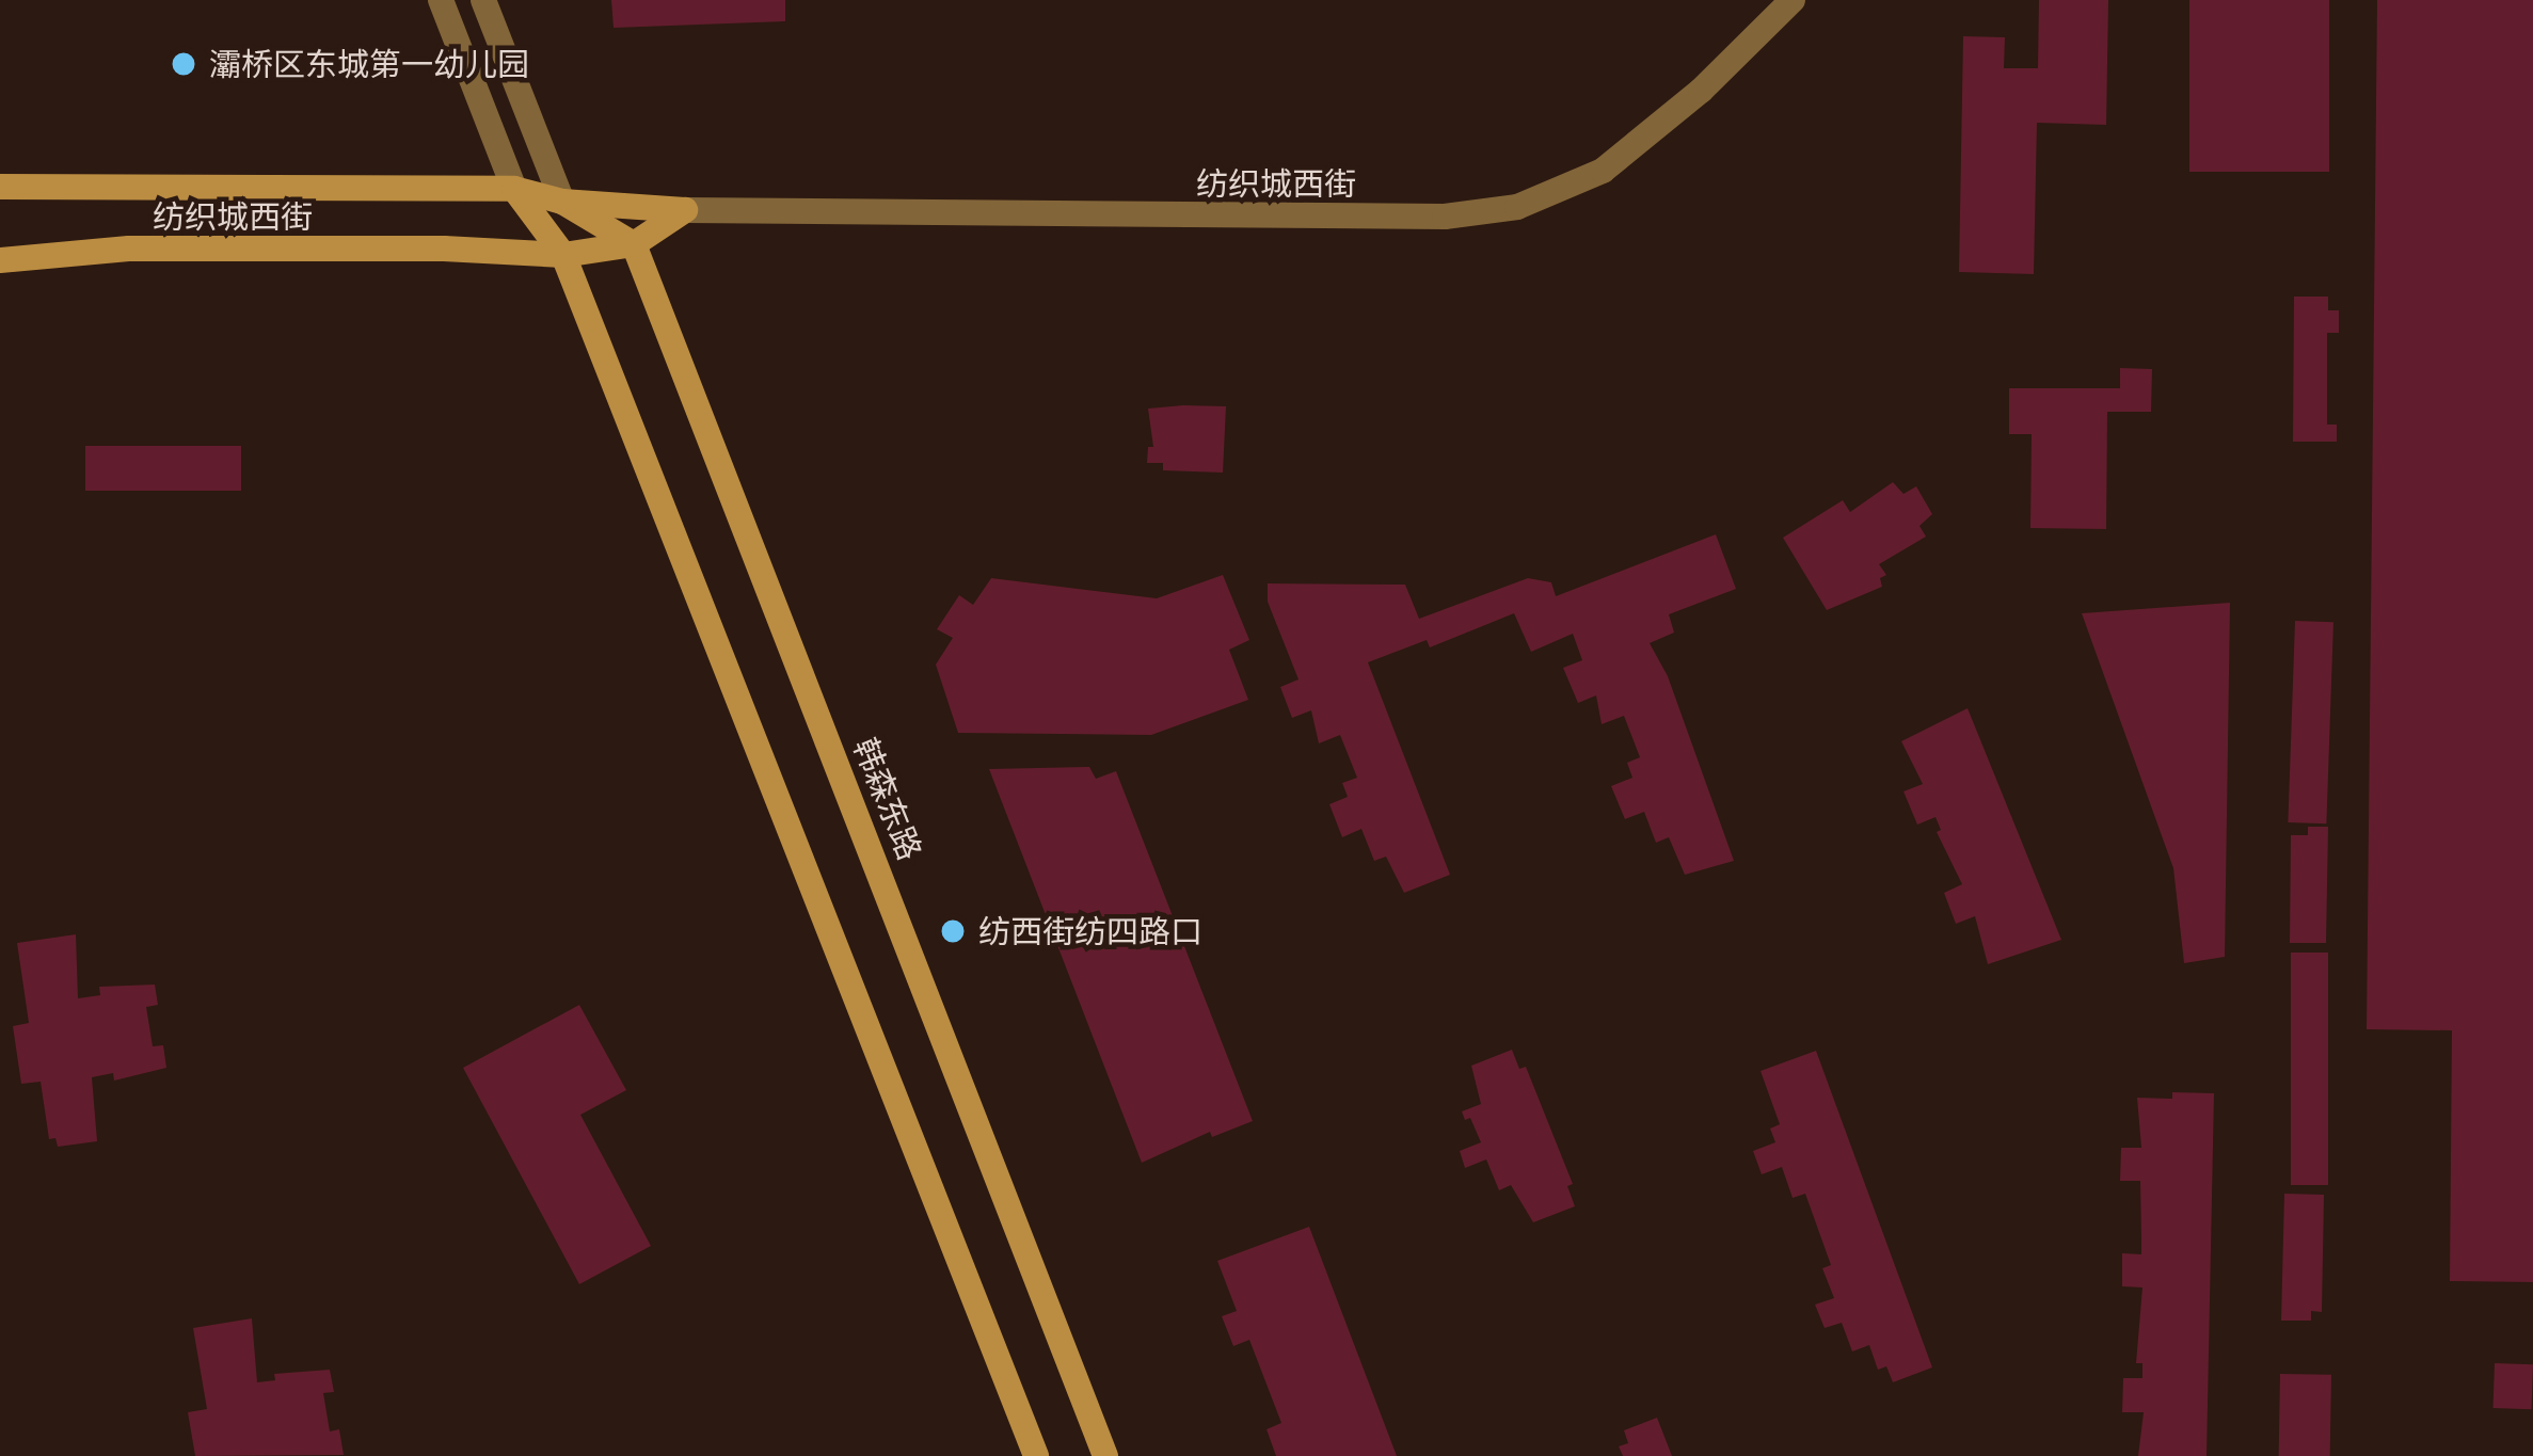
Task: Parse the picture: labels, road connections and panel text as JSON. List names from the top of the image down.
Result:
{
  "streets": {
    "main road": ["纺织城西街", "韩森东路"]
  },
  "crossings": [
    ["纺织城西街", "韩森东路"]
  ],
  "places": ["灞桥区东城第一幼儿园", "纺西街纺四路口"]
}
